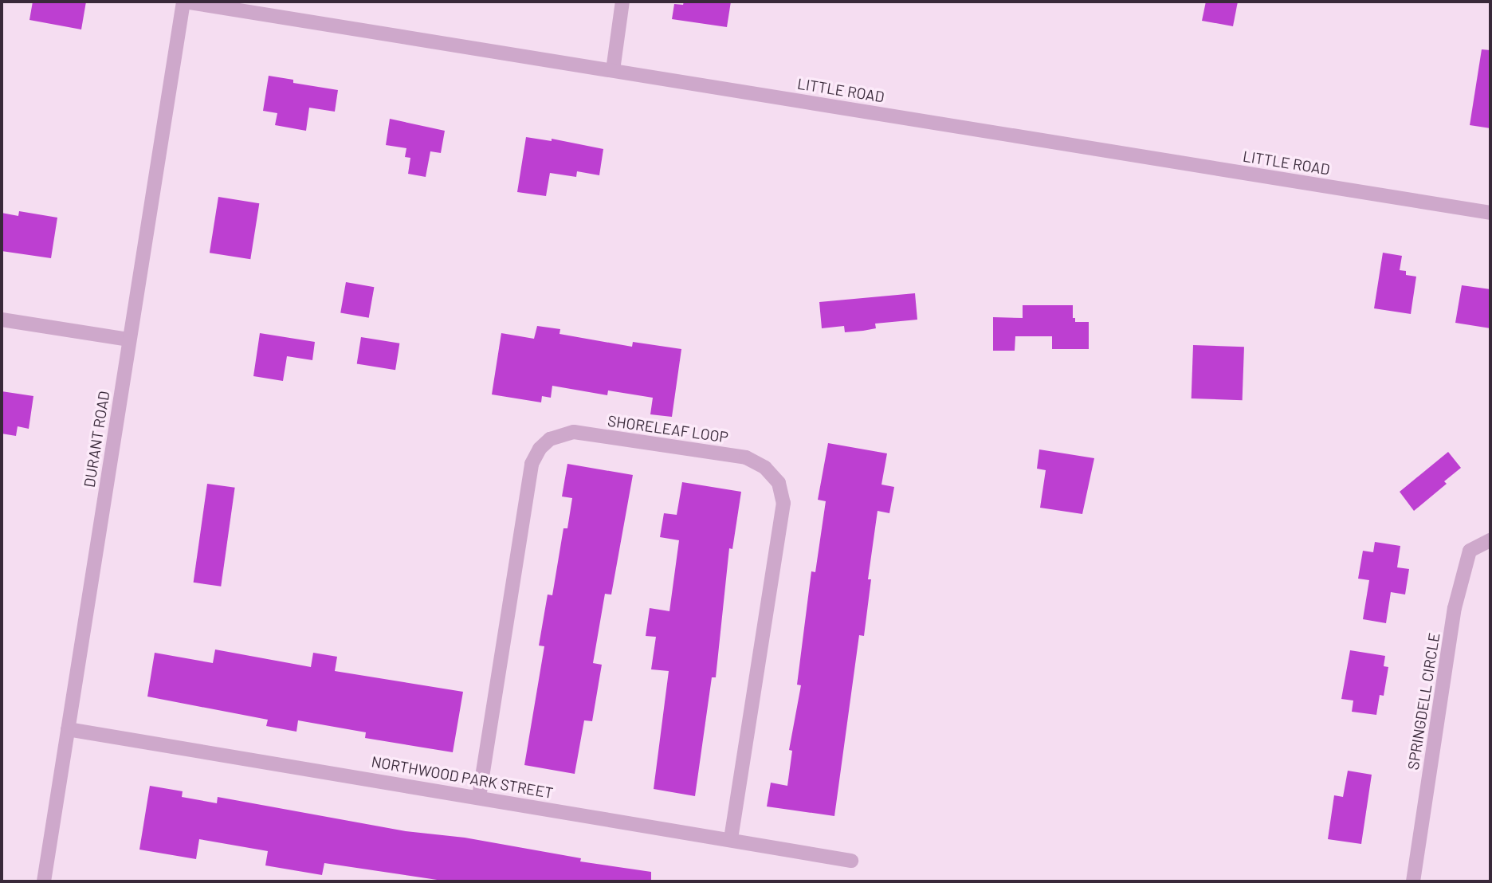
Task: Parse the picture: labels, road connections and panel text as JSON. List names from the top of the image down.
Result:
{
  "streets": {
    "street": [
      "LITTLE ROAD",
      "SHORELEAF LOOP",
      "DURANT ROAD",
      "SPRINGDELL CIRCLE",
      "NORTHWOOD PARK STREET"
    ]
  },
  "crossings": [
    ["LITTLE ROAD", "DURANT ROAD"],
    ["SHORELEAF LOOP", "NORTHWOOD PARK STREET"],
    ["DURANT ROAD", "NORTHWOOD PARK STREET"]
  ]
}
